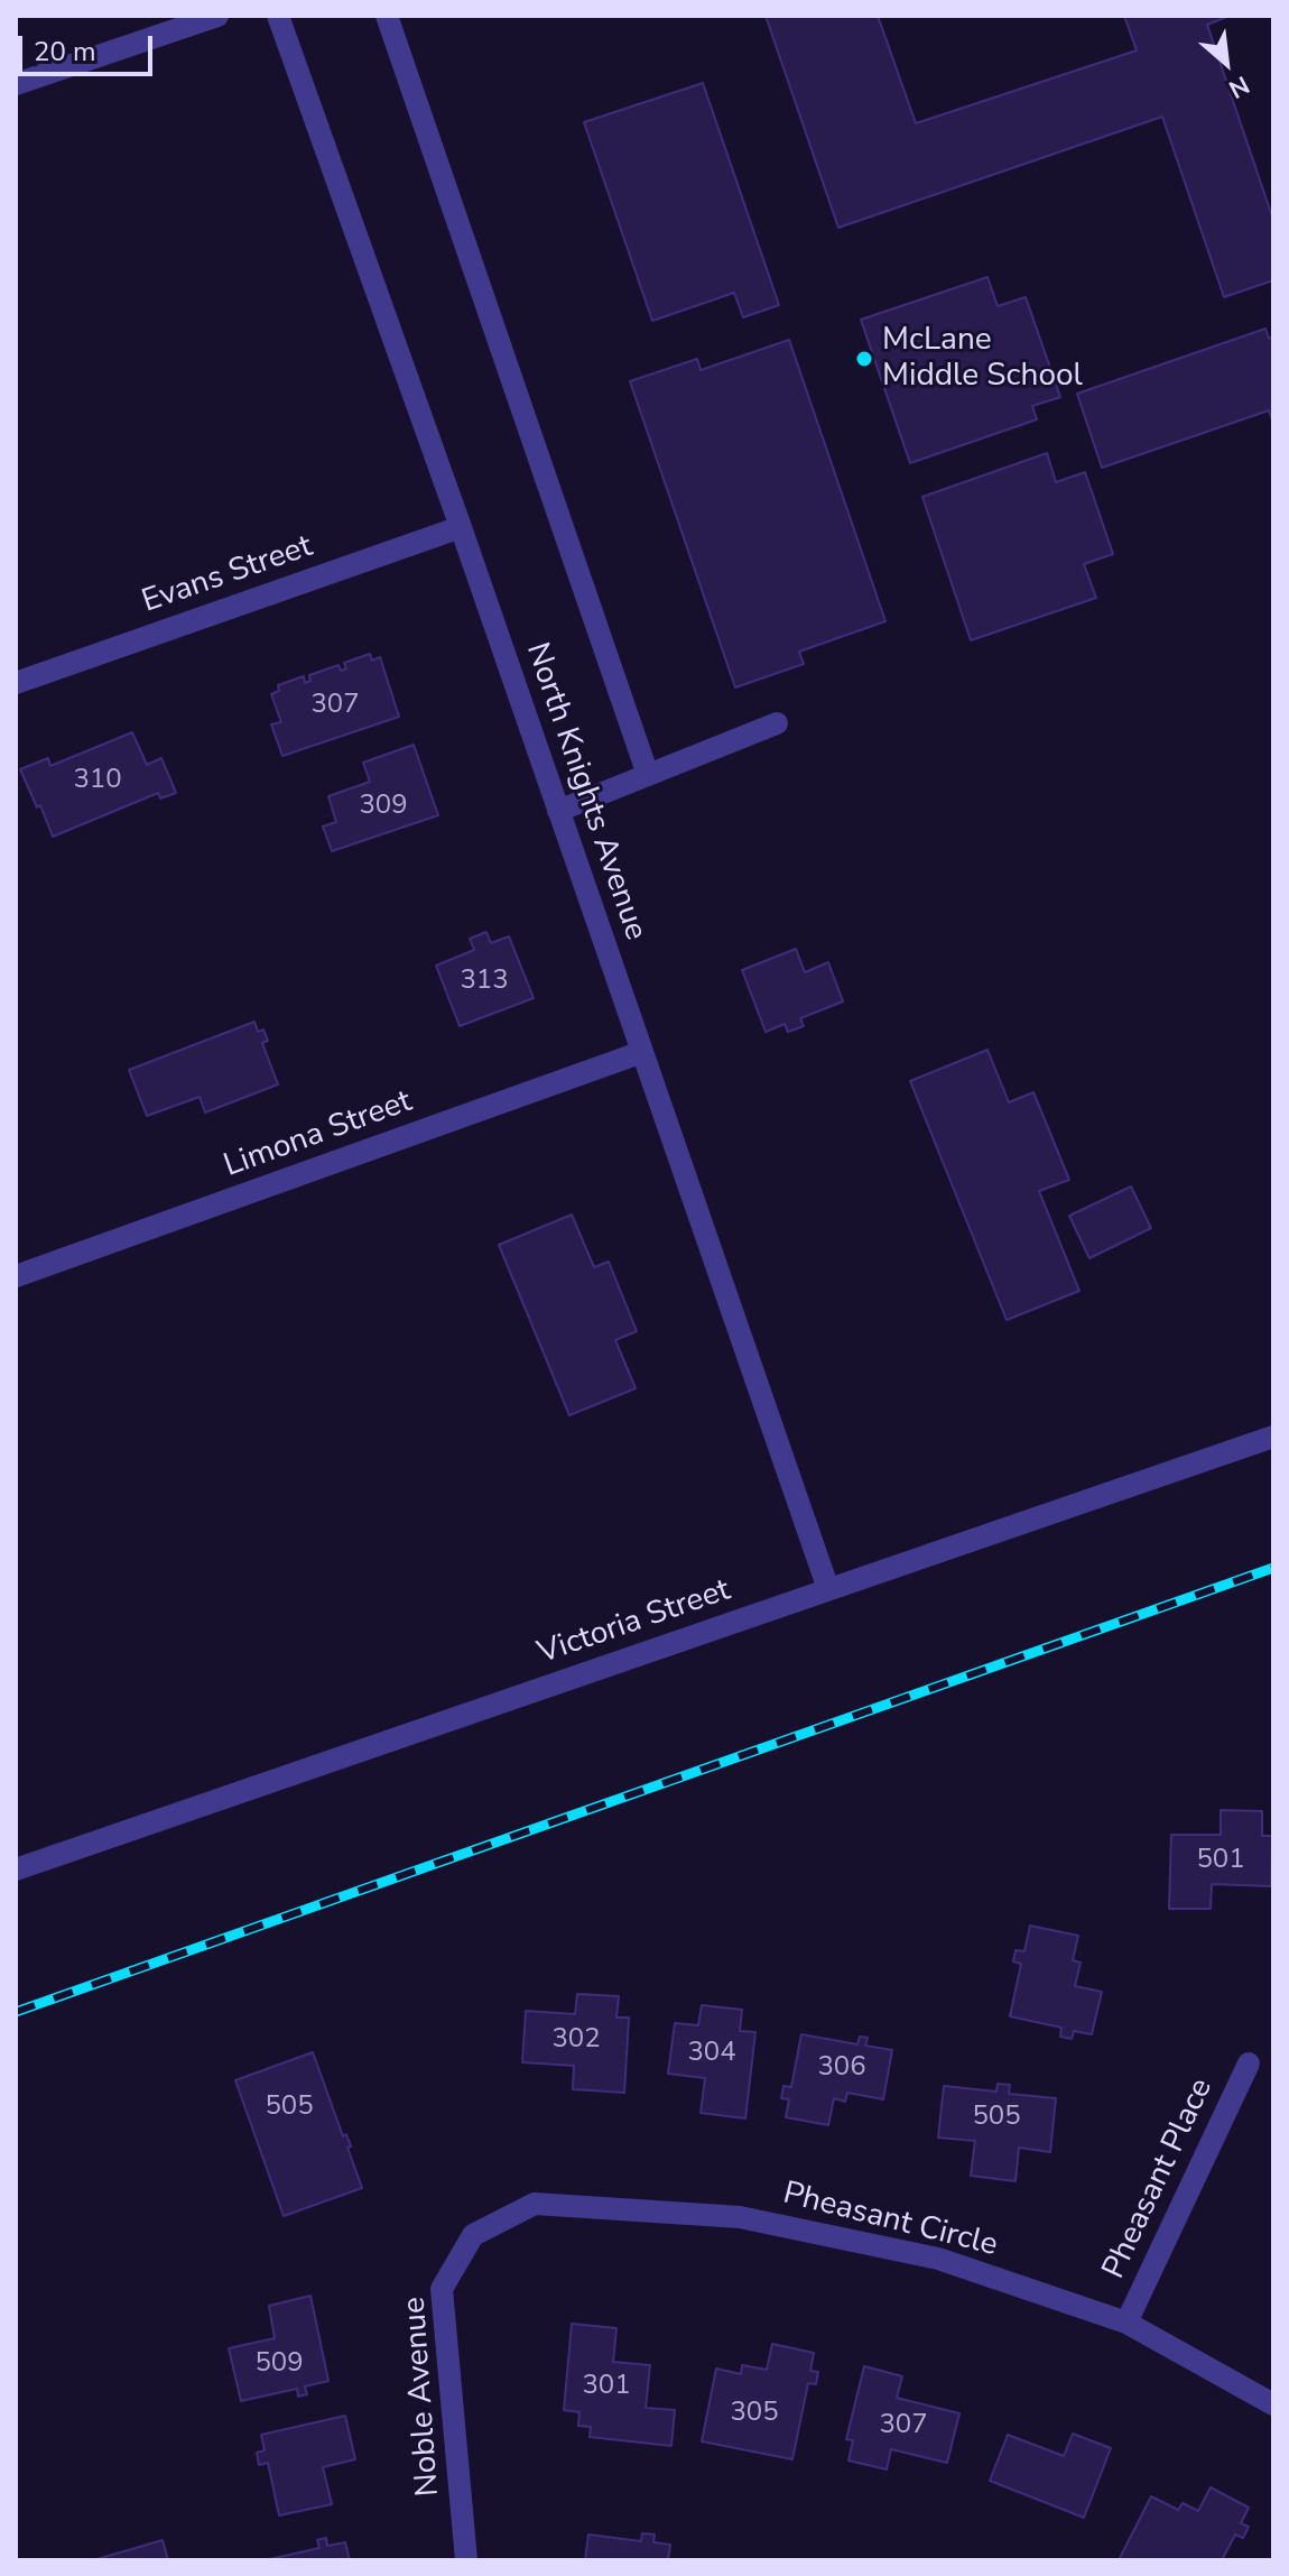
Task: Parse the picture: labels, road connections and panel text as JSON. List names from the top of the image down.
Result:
{
  "streets": {
    "street": [
      "Evans Street",
      "North Knights Avenue",
      "Limona Street",
      "Victoria Street",
      "Pheasant Place",
      "Pheasant Circle",
      "Noble Avenue"
    ]
  },
  "crossings": [
    ["Evans Street", "North Knights Avenue"],
    ["North Knights Avenue", "Limona Street"],
    ["North Knights Avenue", "Victoria Street"],
    ["Pheasant Place", "Pheasant Circle"],
    ["Pheasant Circle", "Noble Avenue"]
  ],
  "places": ["McLane Middle School"],
  "house_numbers": [
    "307",
    "310",
    "309",
    "313",
    "501",
    "302",
    "304",
    "306",
    "505",
    "505",
    "509",
    "301",
    "305",
    "307"
  ],
  "scale_bar": "20 m",
  "north": "bottom right"
}
